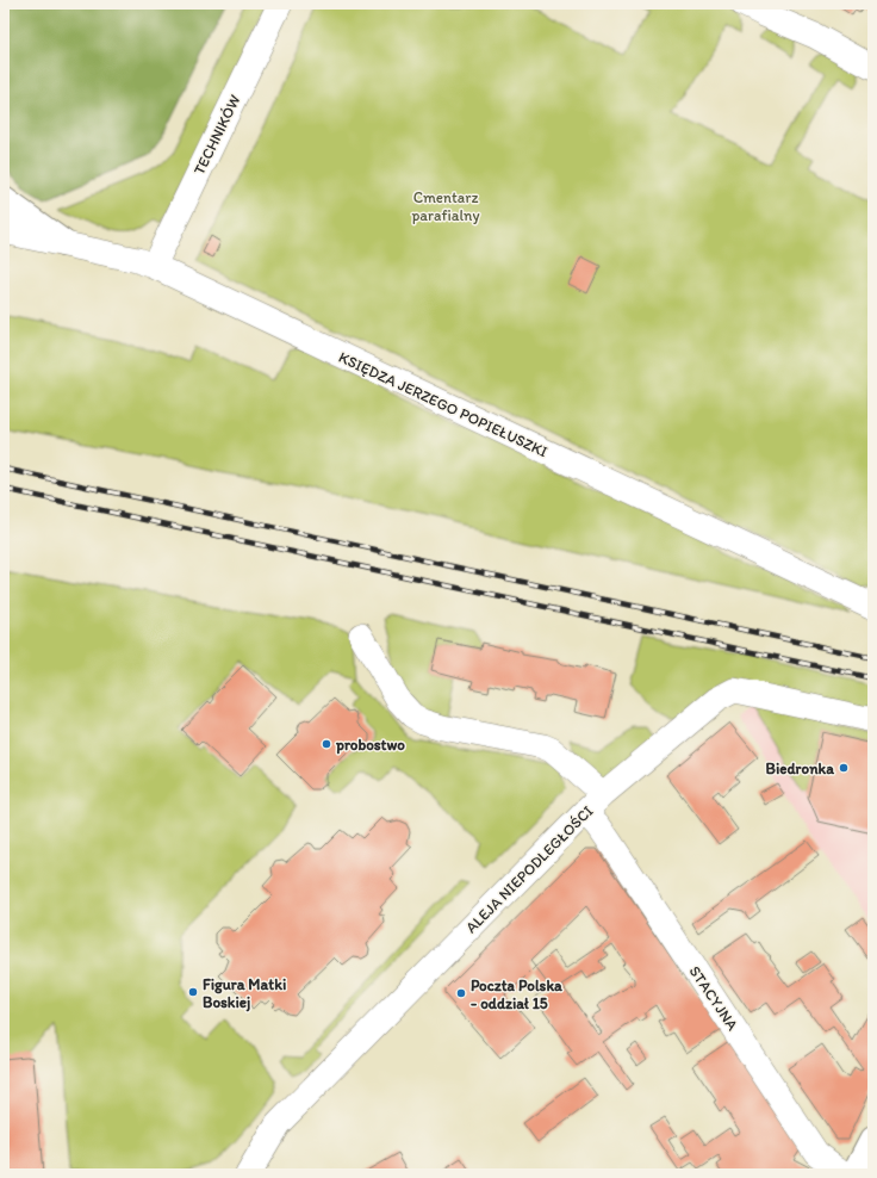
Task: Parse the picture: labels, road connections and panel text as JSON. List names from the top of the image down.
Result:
{
  "streets": {
    "street": [
      "TECHNIKÓW",
      "KSIĘDZA JERZEGO POPIEŁUSZKI",
      "ALEJA NIEPODLEGŁOŚCI",
      "STACYJNA"
    ]
  },
  "crossings": [
    ["TECHNIKÓW", "KSIĘDZA JERZEGO POPIEŁUSZKI"],
    ["ALEJA NIEPODLEGŁOŚCI", "STACYJNA"]
  ],
  "parks": ["Cmentarz parafialny"],
  "places": [
    "probostwo",
    "Biedronka",
    "Figura Matki Boskiej",
    "Poczta Polska - oddział 15"
  ]
}
